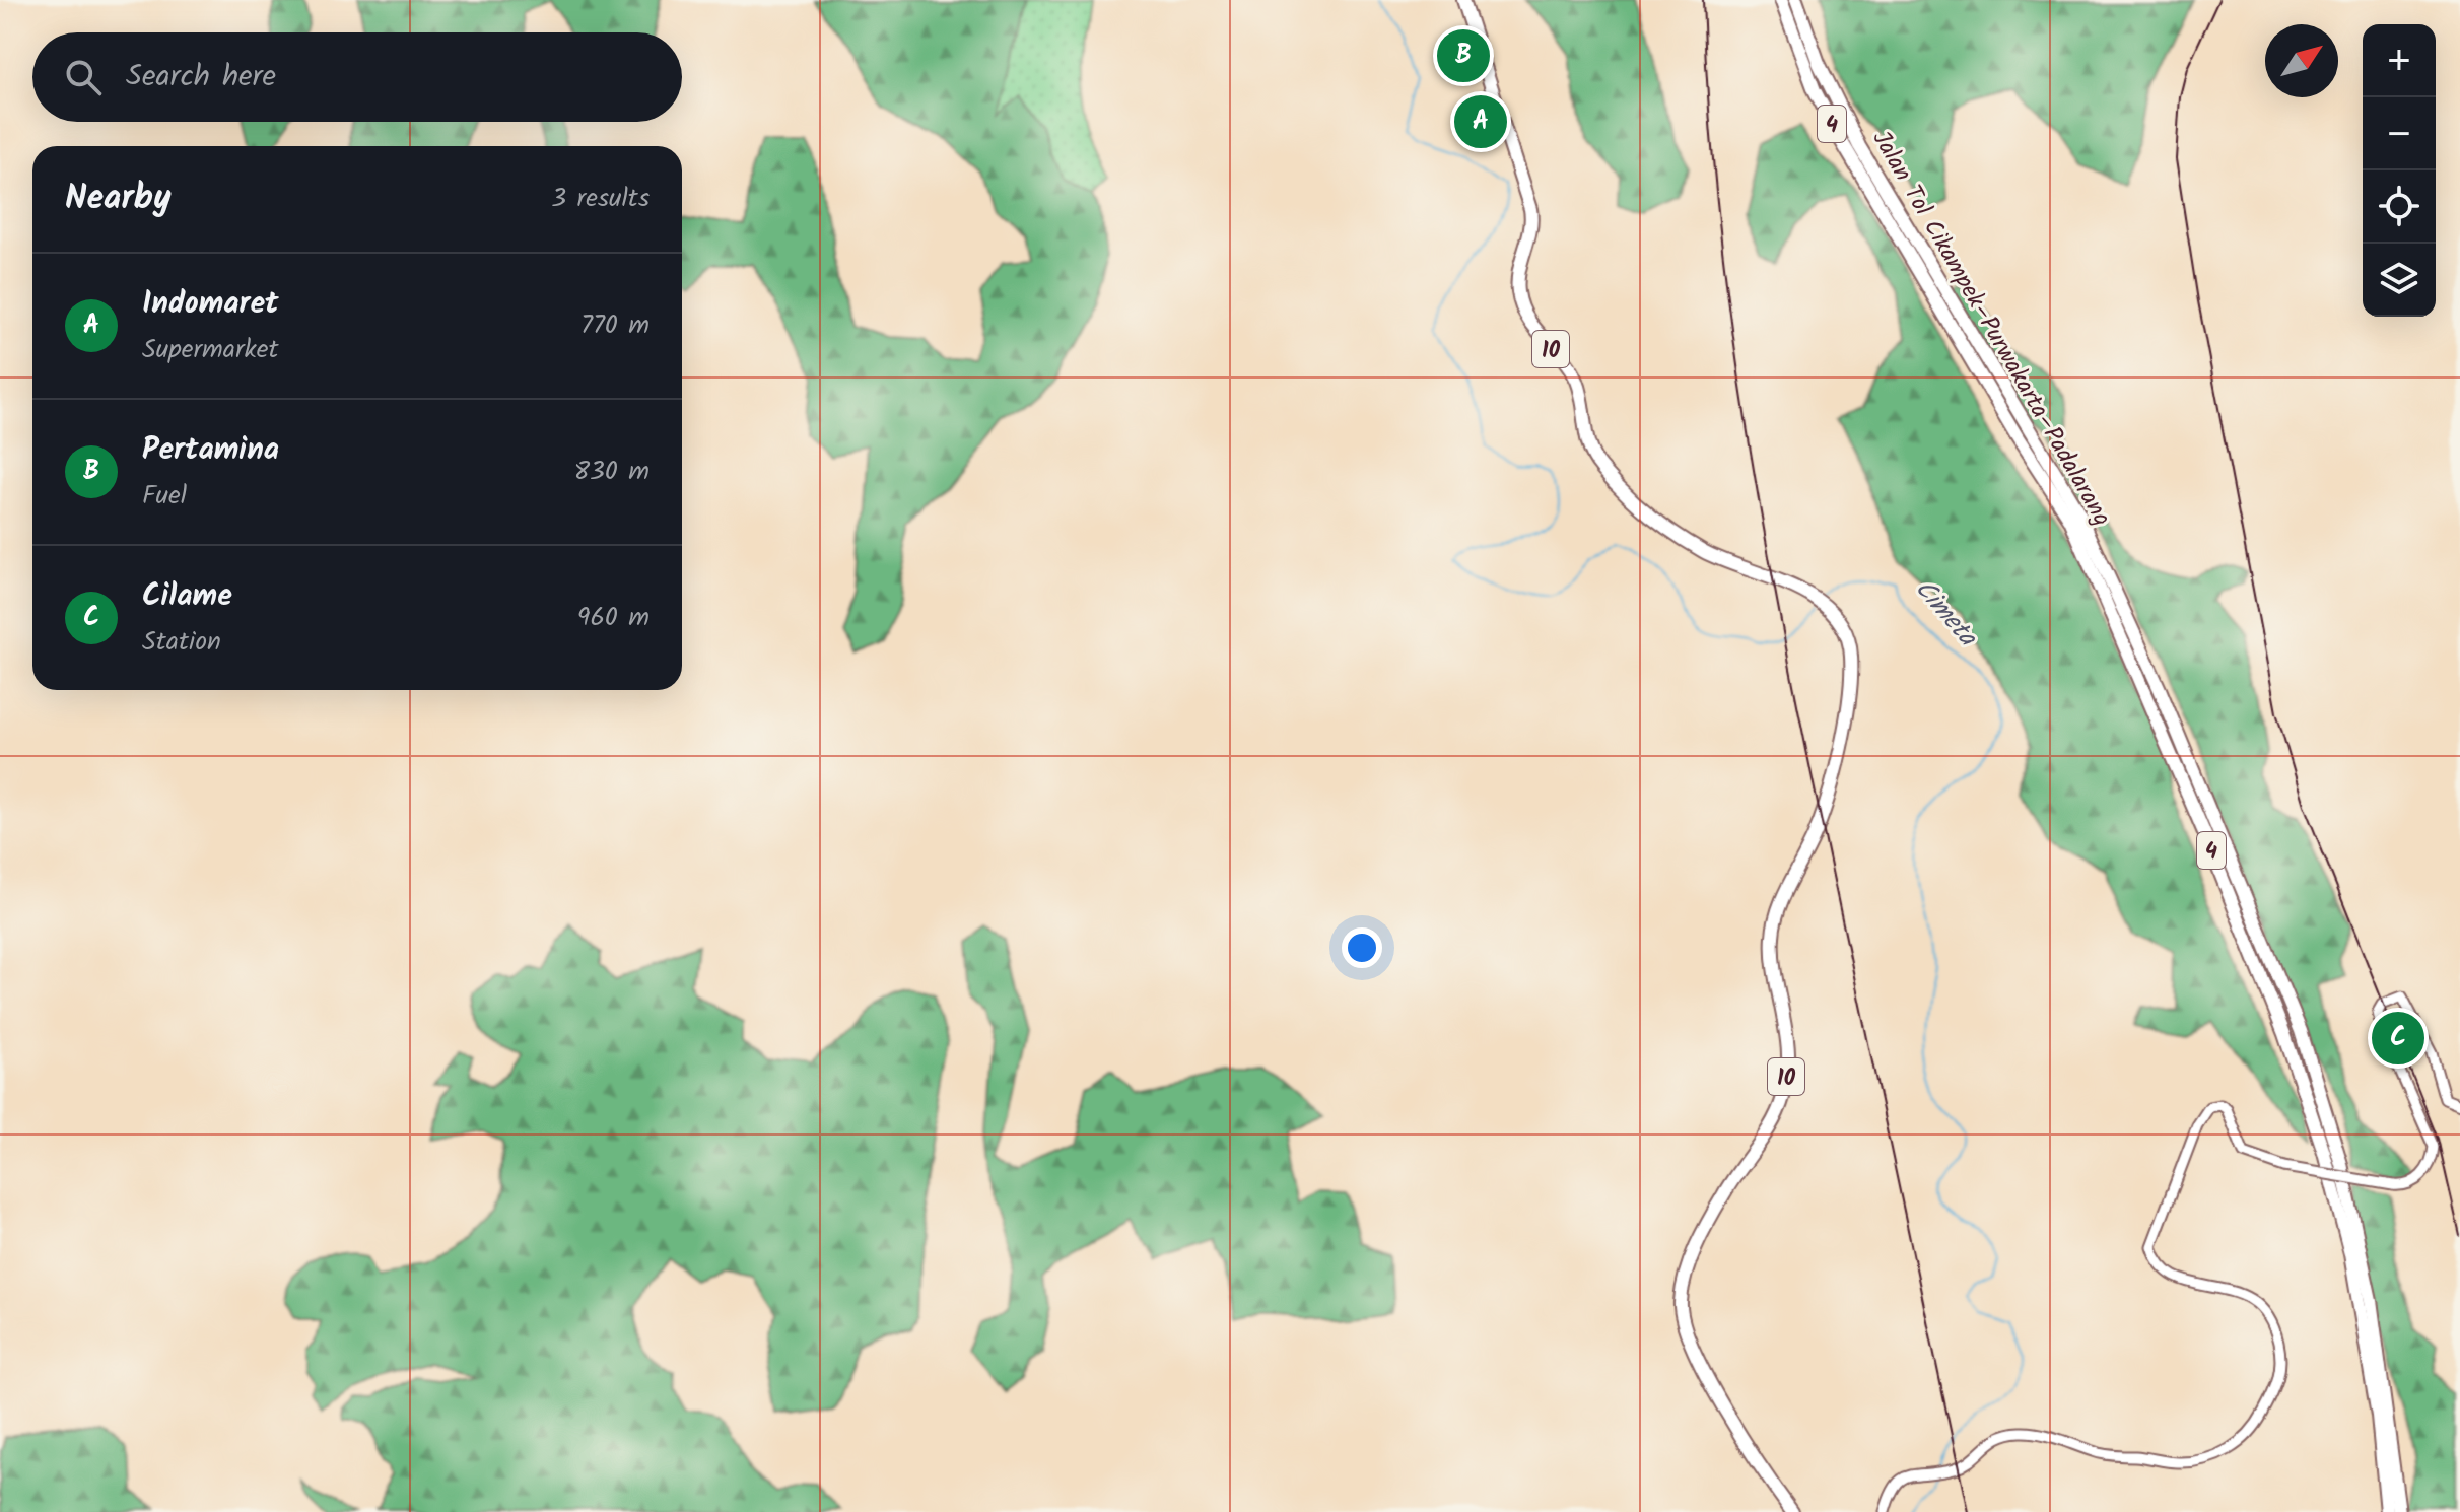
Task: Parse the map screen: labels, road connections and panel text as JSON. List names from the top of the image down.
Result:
{
  "streets": {
    "highway": ["4", "Jalan Tol Cikampek–Purwakarta–Padalarang", "10"]
  },
  "water": ["Cimeta"],
  "north": "top right",
  "page": {
    "map_buttons": ["+", "−"],
    "pins": ["B", "A", "C"],
    "search": "Search here",
    "heading": ["Nearby", "3 results"],
    "list": [
      {
        "mark": "A",
        "name": "Indomaret",
        "note": "Supermarket",
        "value": "770 m"
      },
      {
        "mark": "B",
        "name": "Pertamina",
        "note": "Fuel",
        "value": "830 m"
      },
      {
        "mark": "C",
        "name": "Cilame",
        "note": "Station",
        "value": "960 m"
      }
    ]
  }
}
